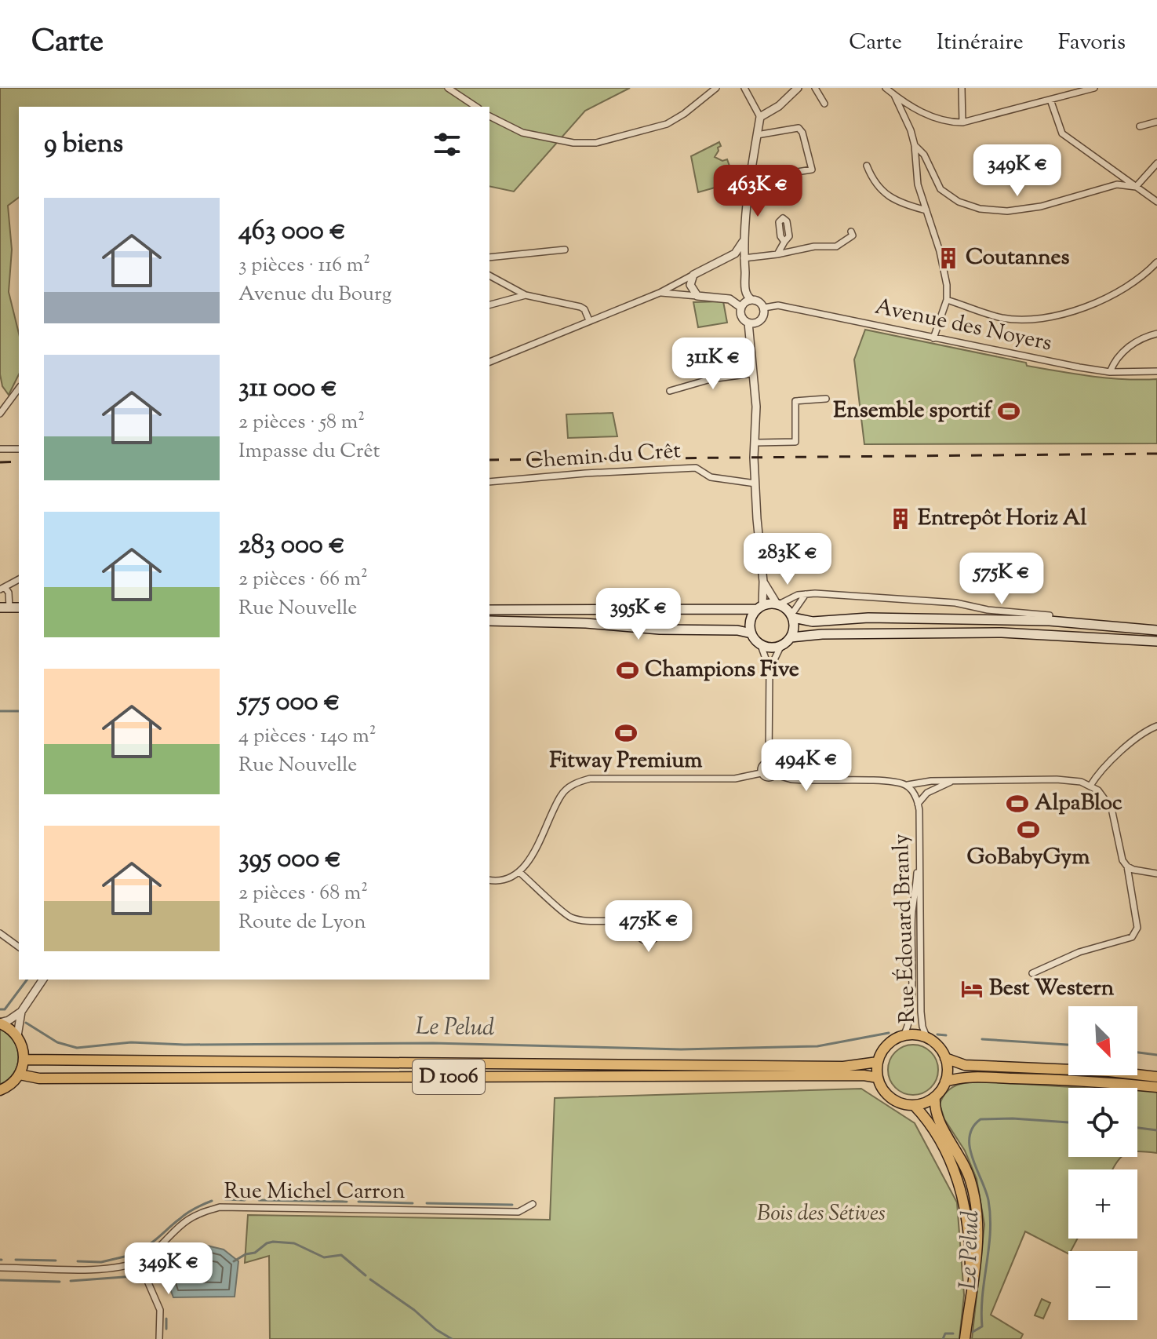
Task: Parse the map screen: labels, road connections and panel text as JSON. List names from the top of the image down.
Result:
{
  "streets": {
    "main road": ["D 1006"],
    "street": [
      "Avenue des Noyers",
      "Chemin du Crêt",
      "Rue Édouard Branly",
      "Rue Michel Carron"
    ]
  },
  "crossings": [
    ["Rue Édouard Branly", "D 1006"]
  ],
  "water": ["Le Pelud"],
  "parks": ["Bois des Sétives"],
  "places": {
    "building": ["Coutannes", "Entrepôt Horiz Al"],
    "sports": [
      "Ensemble sportif",
      "Champions Five",
      "Fitway Premium",
      "AlpaBloc",
      "GoBabyGym"
    ],
    "hotel": ["Best Western"]
  },
  "north": "bottom right",
  "page": {
    "header": "Carte",
    "nav": ["Carte", "Itinéraire", "Favoris"],
    "heading": "9 biens",
    "price": [
      "349K €",
      "463K €",
      "311K €",
      "283K €",
      "575K €",
      "395K €",
      "494K €",
      "475K €",
      "349K €"
    ],
    "list": [
      {
        "name": "463 000 €",
        "note": "3 pièces · 116 m² · Avenue du Bourg"
      },
      {
        "name": "311 000 €",
        "note": "2 pièces · 58 m² · Impasse du Crêt"
      },
      {
        "name": "283 000 €",
        "note": "2 pièces · 66 m² · Rue Nouvelle"
      },
      {
        "name": "575 000 €",
        "note": "4 pièces · 140 m² · Rue Nouvelle"
      },
      {
        "name": "395 000 €",
        "note": "2 pièces · 68 m² · Route de Lyon"
      }
    ],
    "map_buttons": ["+", "−"]
  }
}
